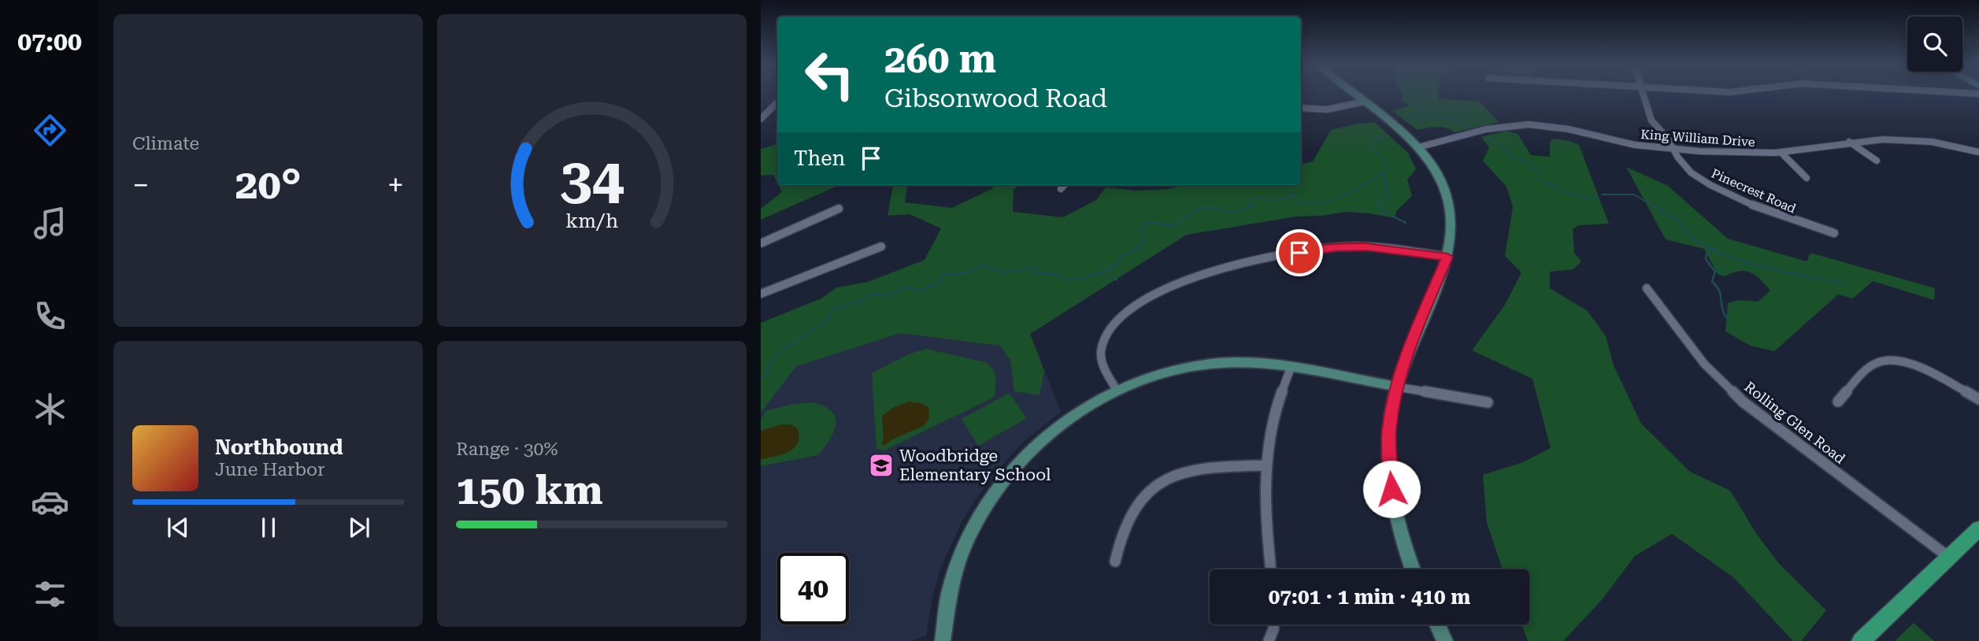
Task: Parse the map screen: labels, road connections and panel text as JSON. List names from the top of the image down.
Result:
{
  "streets": {
    "street": ["King William Drive", "Pinecrest Road", "Rolling Glen Road"]
  },
  "crossings": [
    ["King William Drive", "Pinecrest Road"]
  ],
  "places": {
    "school or university": ["Woodbridge Elementary School"]
  },
  "page": {
    "tabs": "07:00",
    "tile": [
      "Climate",
      ["Range · 30%", "150 km"]
    ],
    "turn": ["260 m", "Gibsonwood Road"],
    "then": "Then",
    "heat": ["−", "20°", "+"],
    "song": ["Northbound", "June Harbor"],
    "limit": "40",
    "trip": "07:01 · 1 min · 410 m",
    "gauge": ["34", "km/h"]
  }
}
